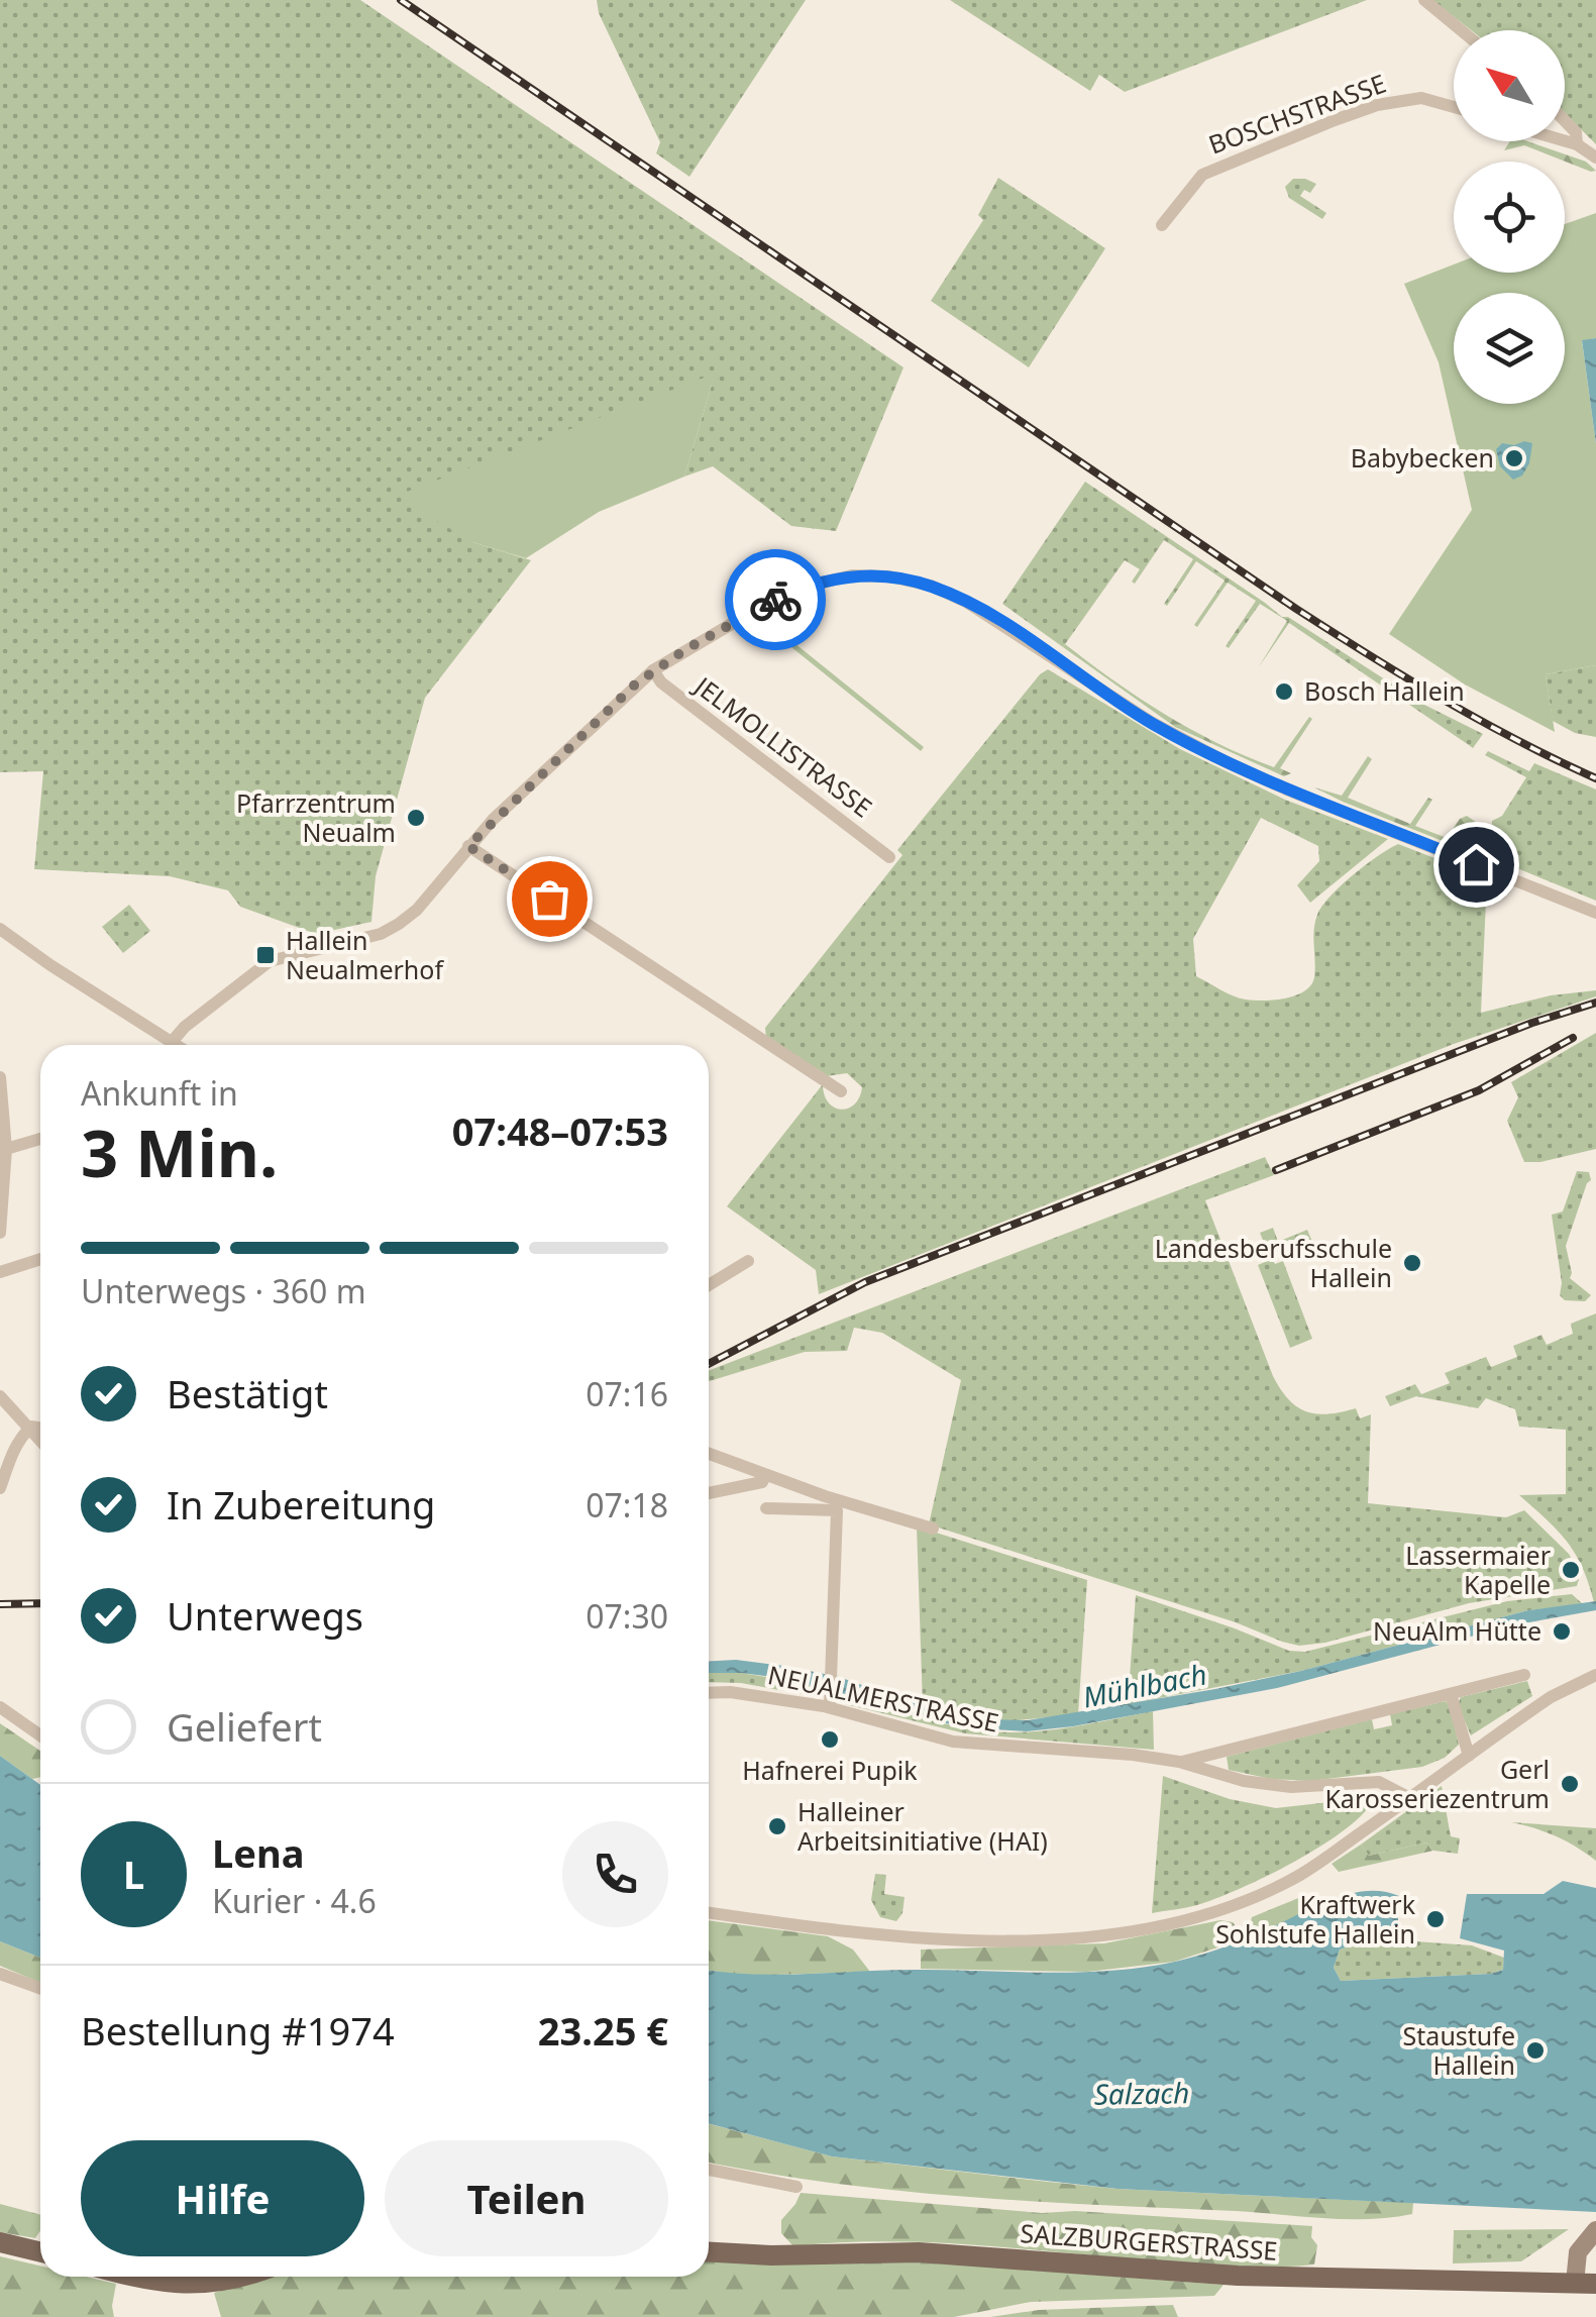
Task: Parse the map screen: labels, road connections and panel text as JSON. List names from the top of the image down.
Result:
{
  "streets": {
    "main road": ["SALZBURGERSTRASSE"],
    "street": ["BOSCHSTRASSE", "JELMOLLISTRASSE", "NEUALMERSTRASSE"]
  },
  "water": ["Mühlbach", "Salzach"],
  "places": {
    "other": [
      "Babybecken",
      "Bosch Hallein",
      "Pfarrzentrum Neualm",
      "Landesberufsschule Hallein",
      "Lassermaier Kapelle",
      "NeuAlm Hütte",
      "Hafnerei Pupik",
      "Gerl Karosseriezentrum",
      "Halleiner Arbeitsinitiative (HAI)",
      "Kraftwerk Sohlstufe Hallein",
      "Staustufe Hallein"
    ],
    "transit": ["Hallein Neualmerhof"]
  },
  "north": "top left",
  "page": {
    "heading": ["3 Min.", "Ankunft in", "07:48–07:53"],
    "panel": [
      "Lena",
      "Kurier · 4.6",
      "Bestellung #1974",
      "23.25 €"
    ],
    "bar": "Unterwegs · 360 m",
    "list": [
      ["Bestätigt", "07:16"],
      ["In Zubereitung", "07:18"],
      ["Unterwegs", "07:30"],
      "Geliefert"
    ],
    "round": "L",
    "buttons": ["Hilfe", "Teilen"]
  }
}
